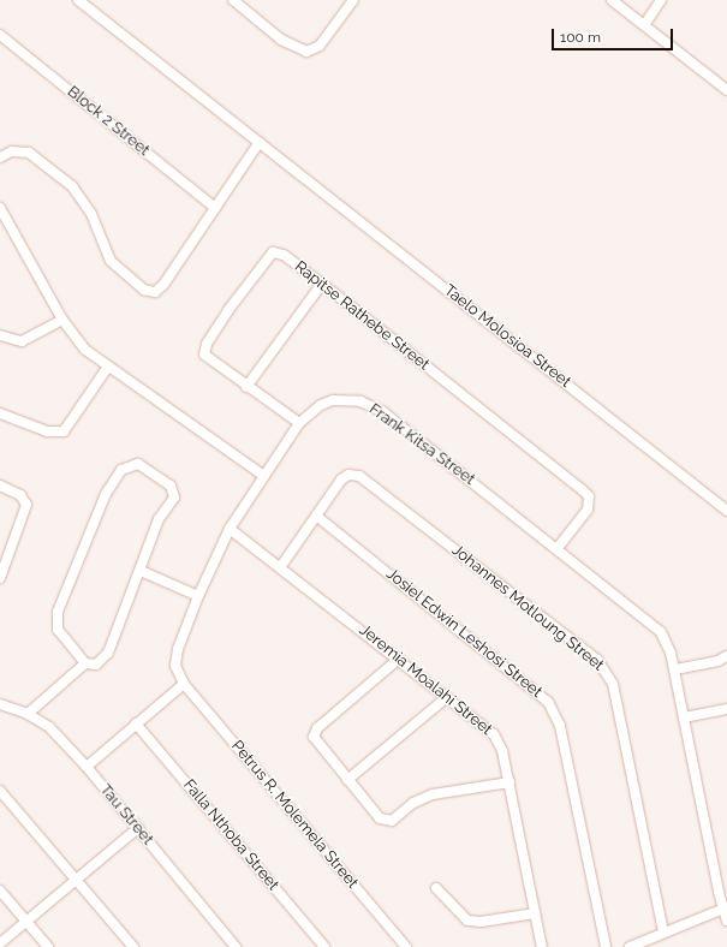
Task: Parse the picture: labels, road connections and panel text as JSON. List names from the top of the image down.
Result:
{
  "streets": {
    "street": [
      "Block 2 Street",
      "Rapitse Rathebe Street",
      "Taelo Molosioa Street",
      "Frank Kitsa Street",
      "Johannes Motloung Street",
      "Josiel Edwin Leshosi Street",
      "Jeremia Moalahi Street",
      "Tau Street",
      "Petrus R. Molemela Street",
      "Falla Nthoba Street"
    ]
  },
  "crossings": [
    ["Rapitse Rathebe Street", "Frank Kitsa Street"],
    ["Frank Kitsa Street", "Jeremia Moalahi Street"],
    ["Frank Kitsa Street", "Petrus R. Molemela Street"],
    ["Johannes Motloung Street", "Josiel Edwin Leshosi Street"],
    ["Johannes Motloung Street", "Jeremia Moalahi Street"]
  ],
  "scale_bar": "100 m"
}
